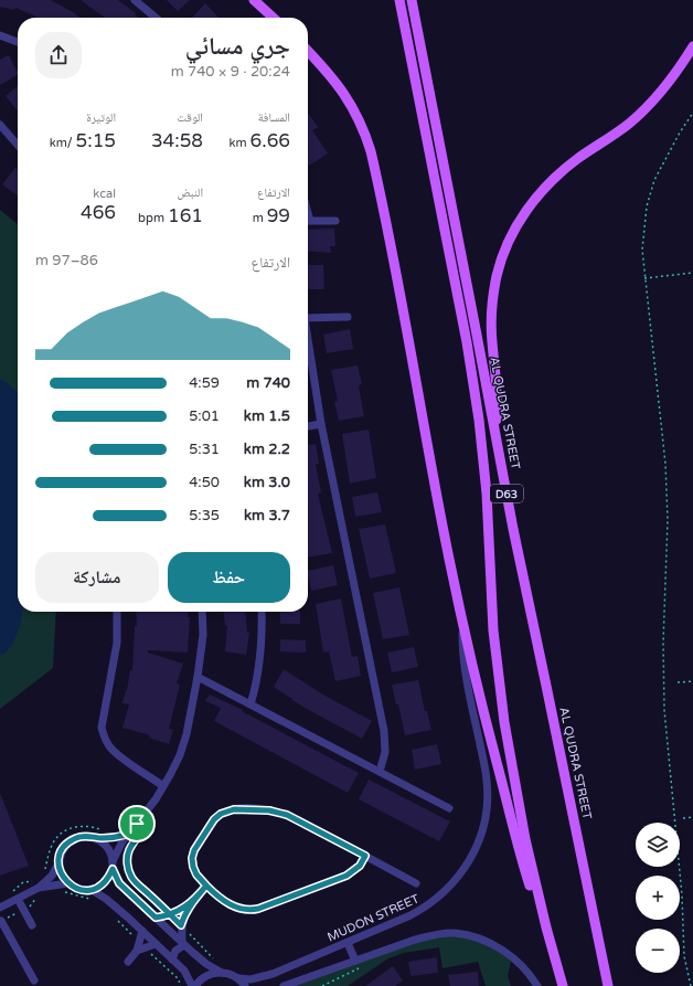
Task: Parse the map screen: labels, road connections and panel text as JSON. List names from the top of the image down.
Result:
{
  "streets": {
    "main road": ["AL QUDRA STREET", "D63"],
    "street": ["MUDON STREET"]
  },
  "page": {
    "heading": ["جري مسائي", "20:24 · 9 × 740 m"],
    "stats": [
      ["المسافة", "6.66 km"],
      ["الوقت", "34:58"],
      ["الوتيرة", "5:15 /km"],
      ["الارتفاع", "99 m"],
      ["النبض", "161 bpm"],
      ["kcal", "466"]
    ],
    "chart": ["الارتفاع", "86–97 m"],
    "list": [
      {
        "name": "740 m",
        "note": "4:59"
      },
      {
        "name": "1.5 km",
        "note": "5:01"
      },
      {
        "name": "2.2 km",
        "note": "5:31"
      },
      {
        "name": "3.0 km",
        "note": "4:50"
      },
      {
        "name": "3.7 km",
        "note": "5:35"
      }
    ],
    "buttons": ["حفظ", "مشاركة"],
    "map_buttons": ["+", "−"]
  }
}
